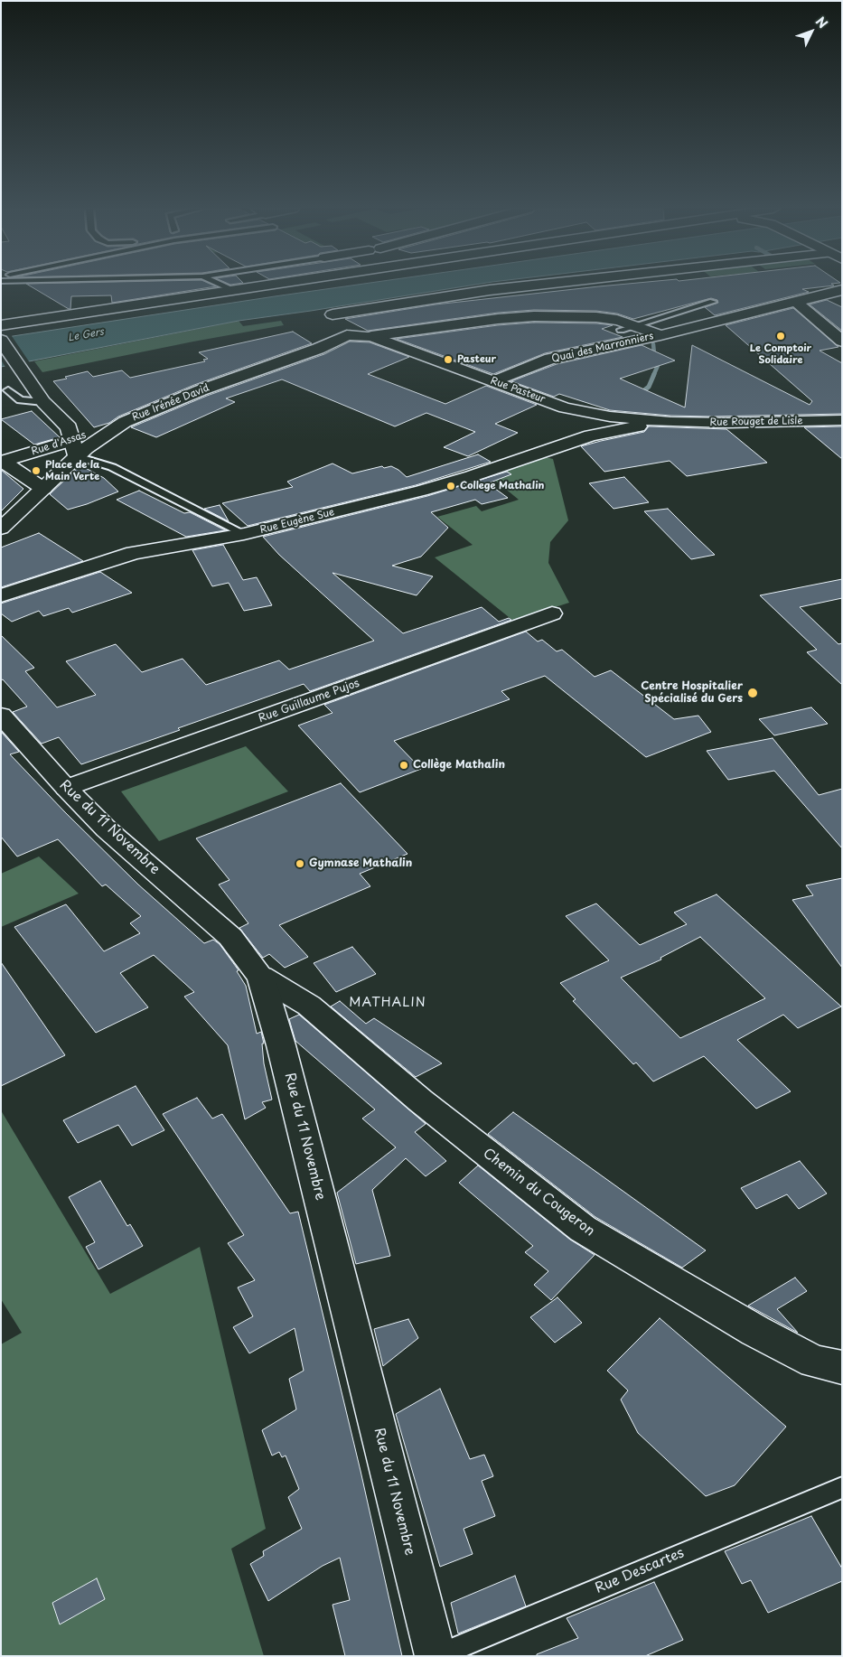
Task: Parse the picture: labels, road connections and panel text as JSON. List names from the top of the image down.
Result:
{
  "streets": {
    "main road": [
      "Quai des Marronniers",
      "Rue Pasteur",
      "Rue Irénée David",
      "Rue Rouget de Lisle",
      "Rue d'Assas",
      "Rue Eugène Sue",
      "Rue Guillaume Pujos",
      "Rue du 11 Novembre",
      "Chemin du Cougeron"
    ],
    "lane": ["Rue Descartes"]
  },
  "crossings": [
    ["Quai des Marronniers", "Rue Pasteur"],
    ["Quai des Marronniers", "Rue Irénée David"],
    ["Rue Pasteur", "Rue Irénée David"],
    ["Rue Pasteur", "Rue Rouget de Lisle"],
    ["Rue Pasteur", "Rue Eugène Sue"],
    ["Rue Irénée David", "Rue d'Assas"],
    ["Rue Rouget de Lisle", "Rue Eugène Sue"],
    ["Rue Guillaume Pujos", "Rue du 11 Novembre"],
    ["Rue du 11 Novembre", "Chemin du Cougeron"],
    ["Rue du 11 Novembre", "Rue Descartes"]
  ],
  "districts": ["MATHALIN"],
  "water": ["Le Gers"],
  "places": [
    "Le Comptoir Solidaire",
    "Pasteur",
    "Place de la Main Verte",
    "College Mathalin",
    "Centre Hospitalier Spécialisé du Gers",
    "Collège Mathalin",
    "Gymnase Mathalin"
  ],
  "north": "top right"
}
